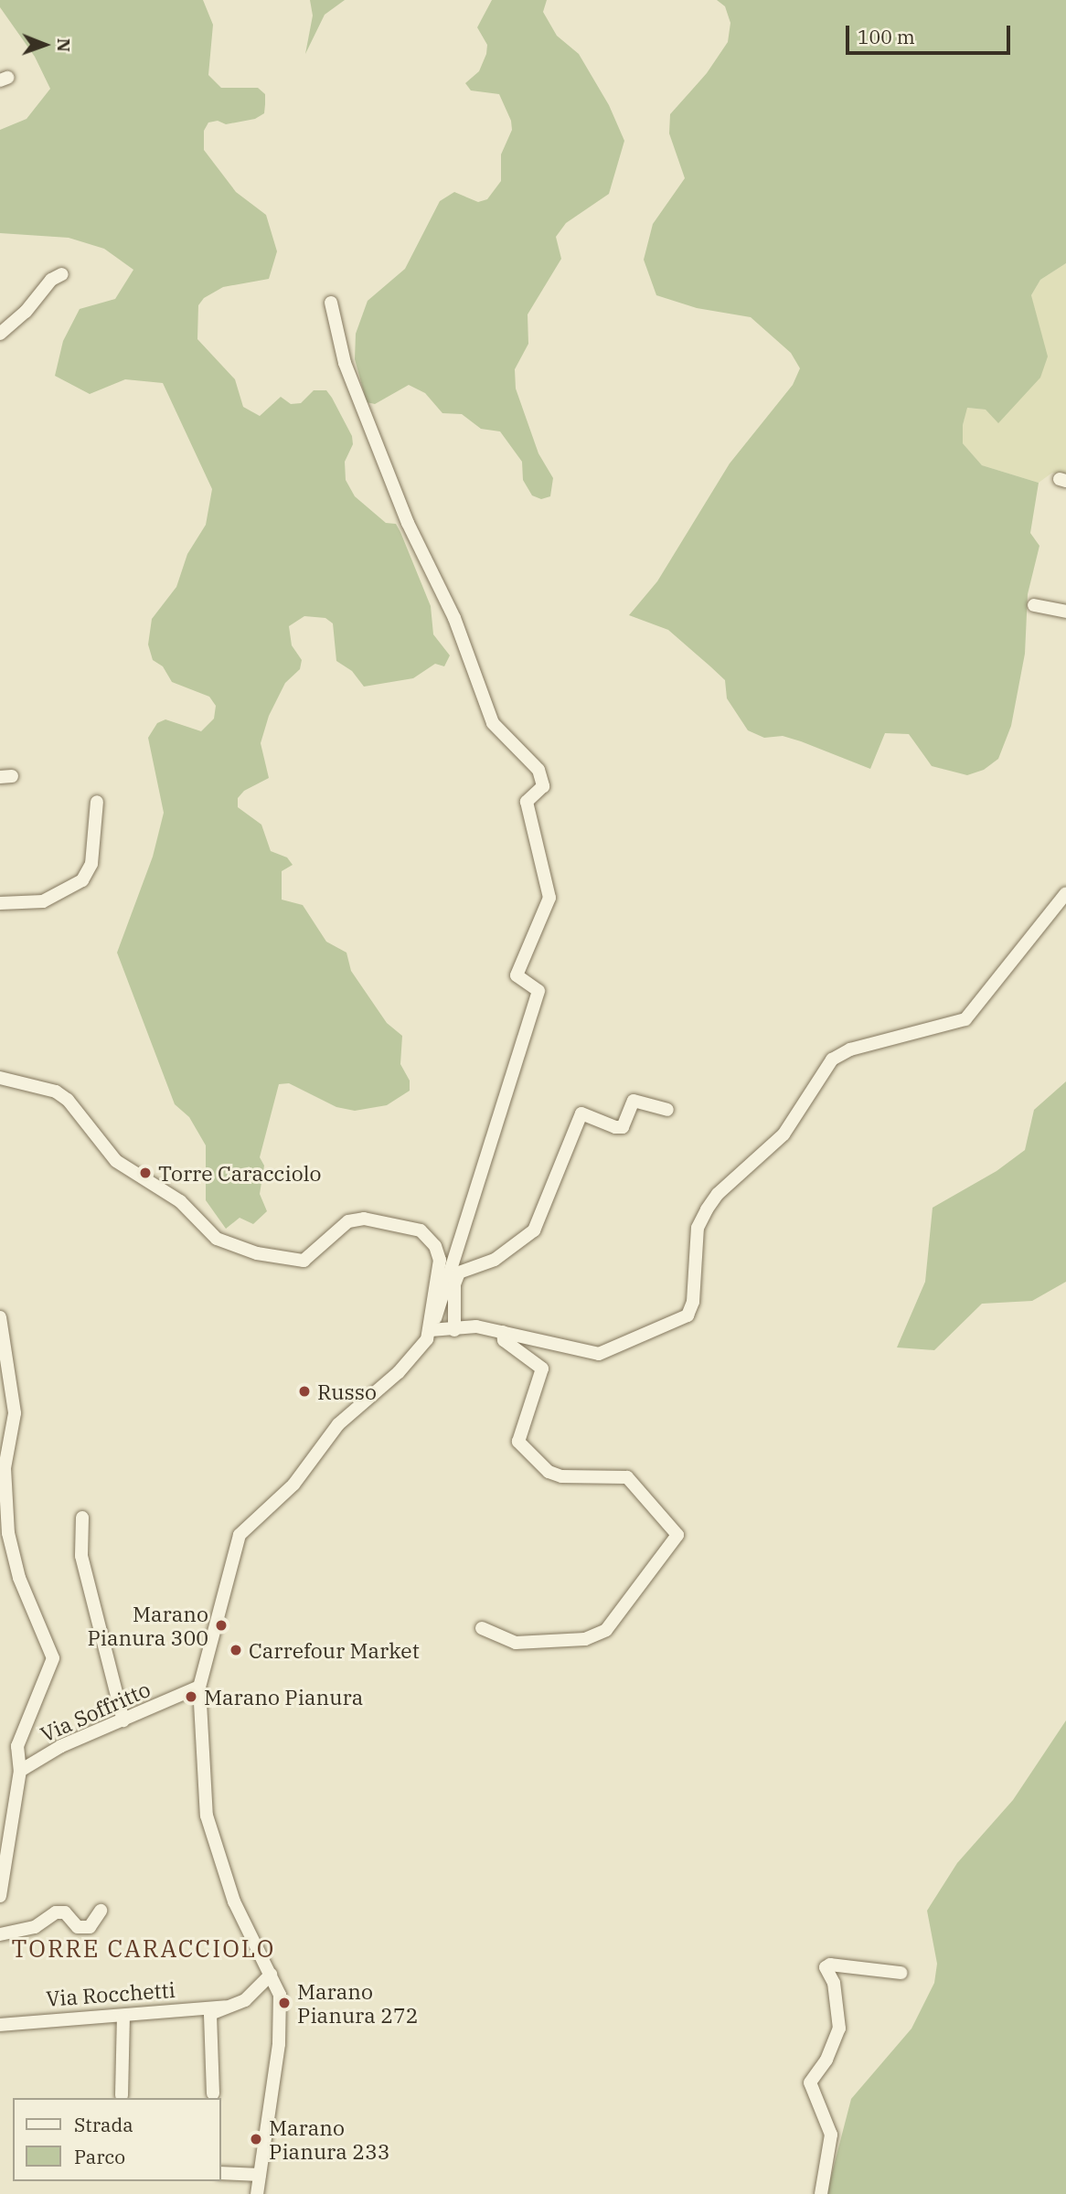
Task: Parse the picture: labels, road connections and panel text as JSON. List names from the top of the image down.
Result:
{
  "streets": {
    "street": ["Via Soffritto", "Via Rocchetti"]
  },
  "districts": ["TORRE CARACCIOLO"],
  "places": [
    "Torre Caracciolo",
    "Russo",
    "Marano Pianura 300",
    "Carrefour Market",
    "Marano Pianura",
    "Marano Pianura 272",
    "Marano Pianura 233"
  ],
  "legend": ["Strada", "Parco"],
  "scale_bar": "100 m",
  "north": "right"
}
